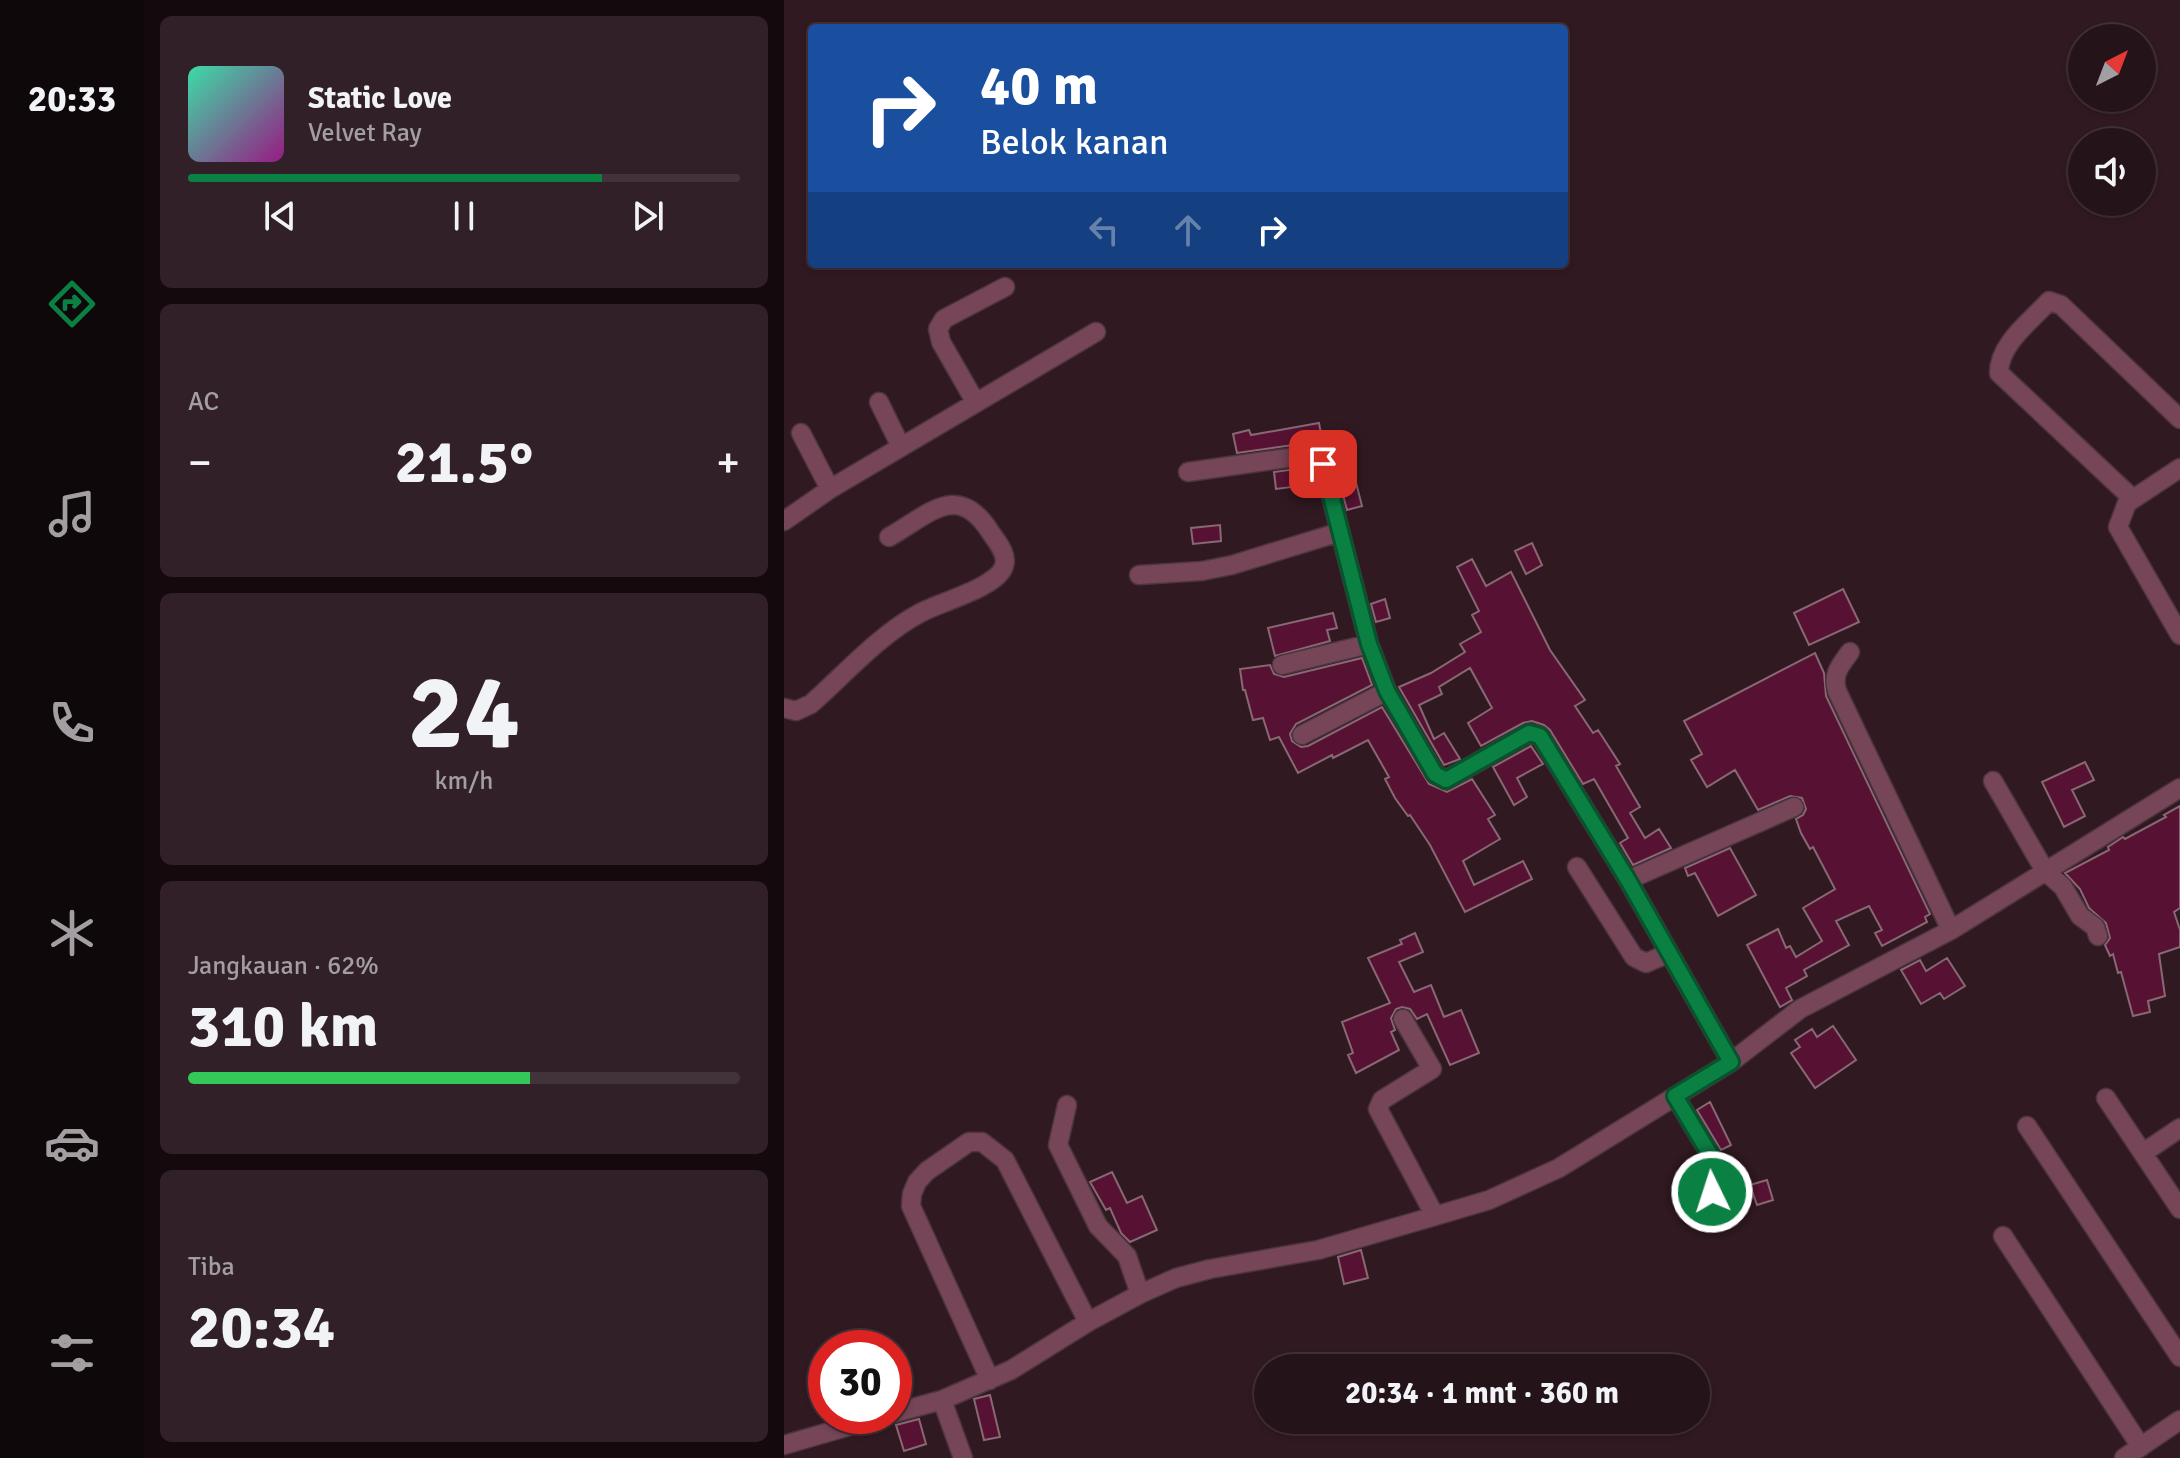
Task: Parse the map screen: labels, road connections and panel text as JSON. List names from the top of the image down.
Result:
{
  "north": "top right",
  "page": {
    "tabs": "20:33",
    "turn": ["40 m", "Belok kanan"],
    "song": ["Static Love", "Velvet Ray"],
    "tile": [
      "AC",
      ["24", "km/h"],
      ["Jangkauan · 62%", "310 km"],
      ["Tiba", "20:34"]
    ],
    "heat": ["−", "21.5°", "+"],
    "limit": "30",
    "trip": "20:34 · 1 mnt · 360 m"
  }
}
